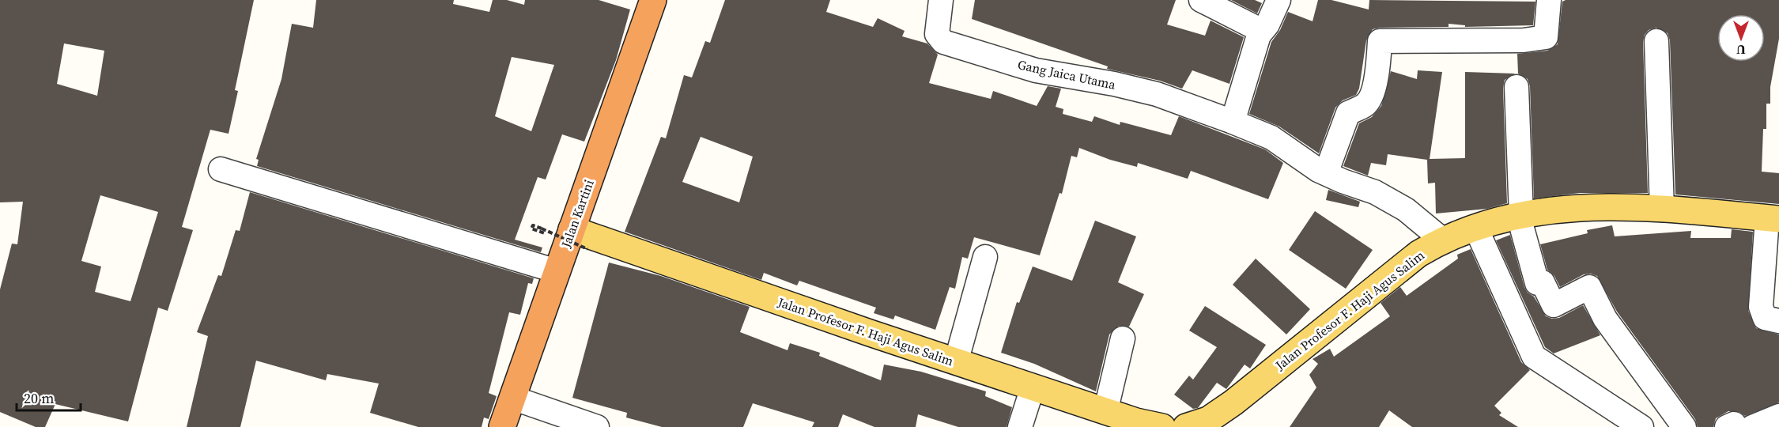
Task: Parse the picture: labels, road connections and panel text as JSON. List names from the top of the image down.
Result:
{
  "streets": {
    "highway": ["Jalan Kartini"],
    "main road": ["Jalan Profesor F. Haji Agus Salim"],
    "street": ["Gang Jaica Utama"]
  },
  "crossings": [
    ["Gang Jaica Utama", "Jalan Profesor F. Haji Agus Salim"],
    ["Jalan Kartini", "Jalan Profesor F. Haji Agus Salim"]
  ],
  "scale_bar": "20 m",
  "north": "bottom"
}
